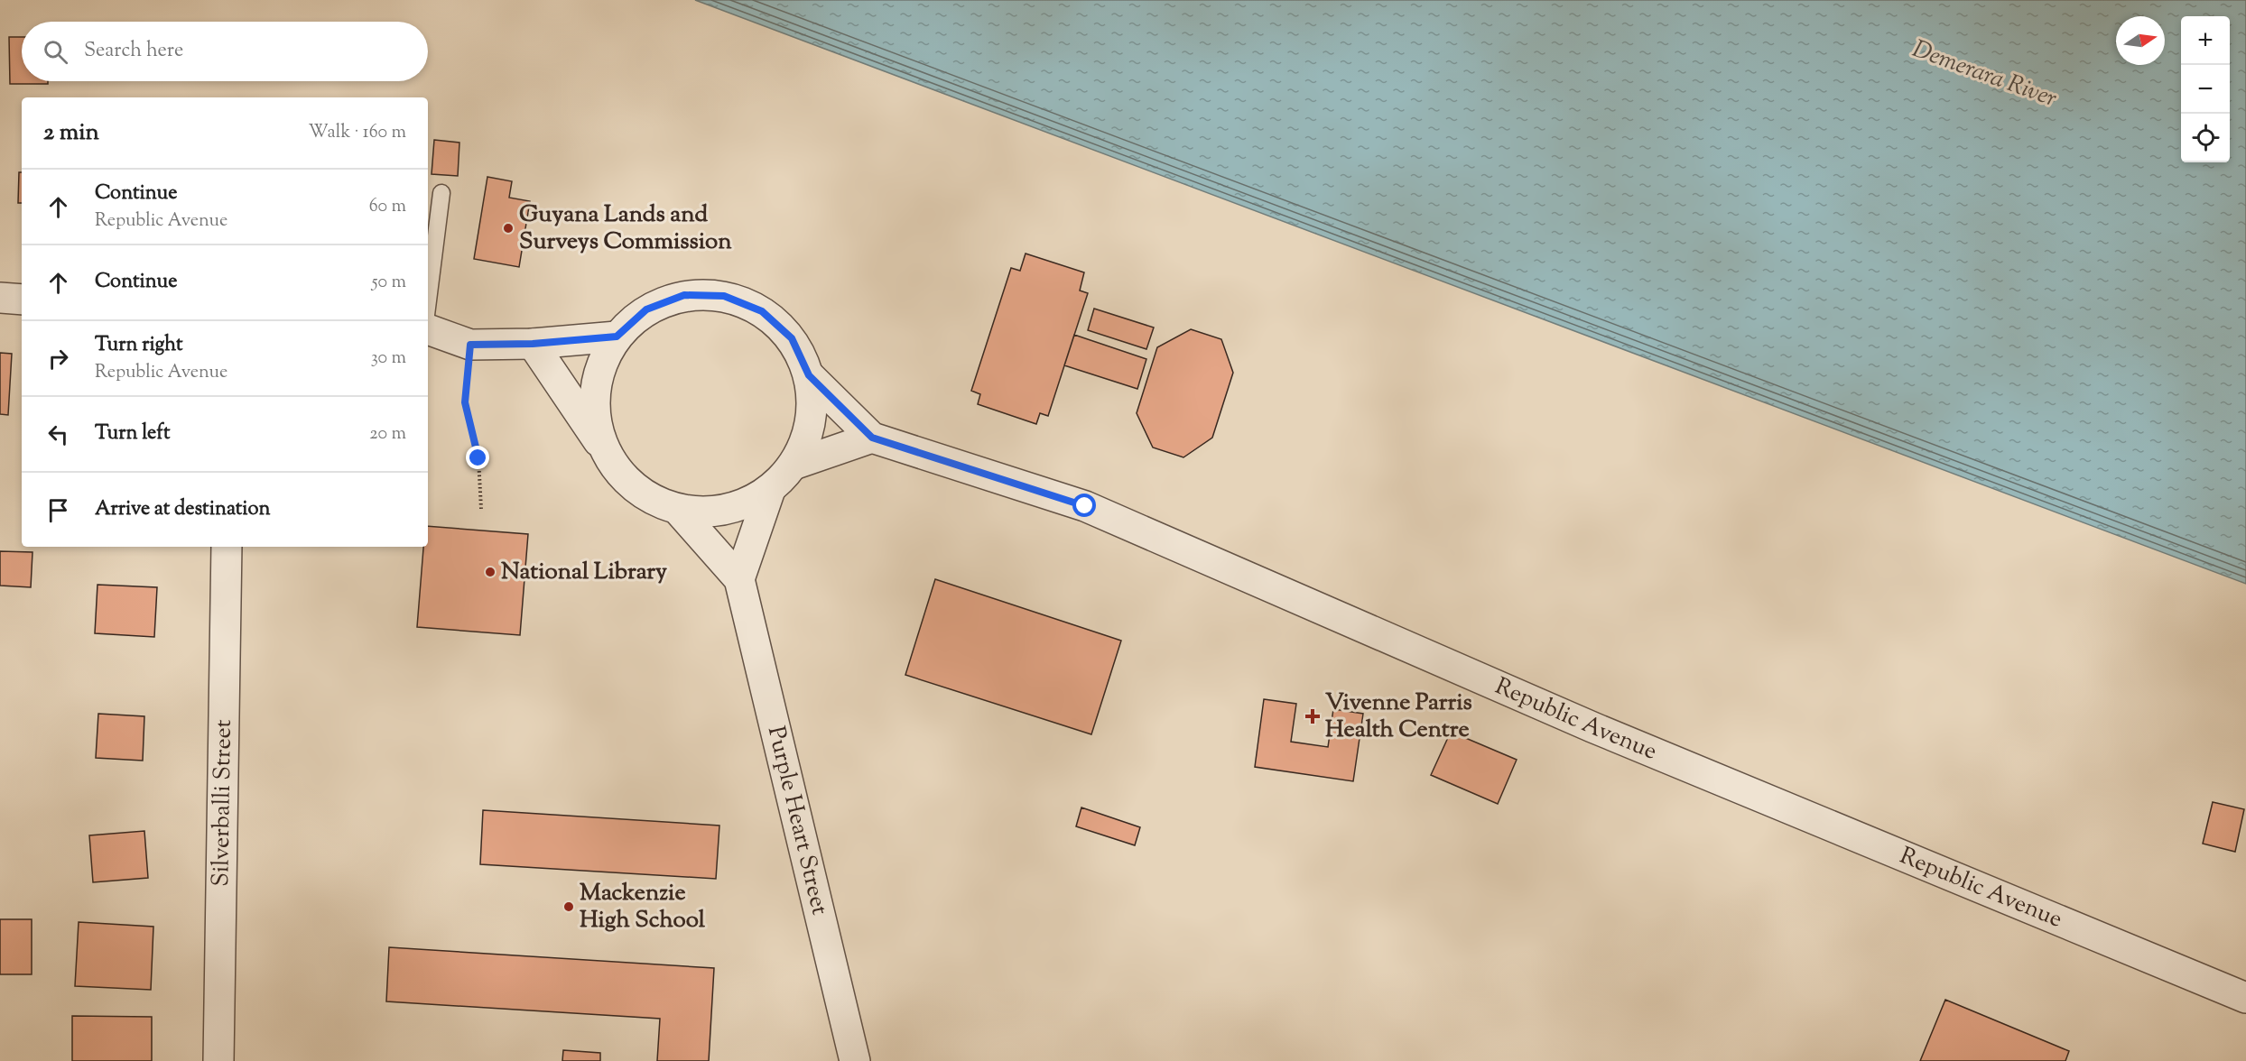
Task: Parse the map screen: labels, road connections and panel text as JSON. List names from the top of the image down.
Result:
{
  "streets": {
    "street": ["Republic Avenue", "Silverballi Street", "Purple Heart Street"]
  },
  "water": ["Demerara River"],
  "places": {
    "other": ["Guyana Lands and Surveys Commission", "National Library", "Mackenzie High School"],
    "health": ["Vivenne Parris Health Centre"]
  },
  "north": "right",
  "page": {
    "map_buttons": ["+", "−"],
    "search": "Search here",
    "heading": ["2 min", "Walk · 160 m"],
    "list": [
      ["Continue", "Republic Avenue", "60 m"],
      ["Continue", "50 m"],
      ["Turn right", "Republic Avenue", "30 m"],
      ["Turn left", "20 m"],
      "Arrive at destination"
    ]
  }
}
